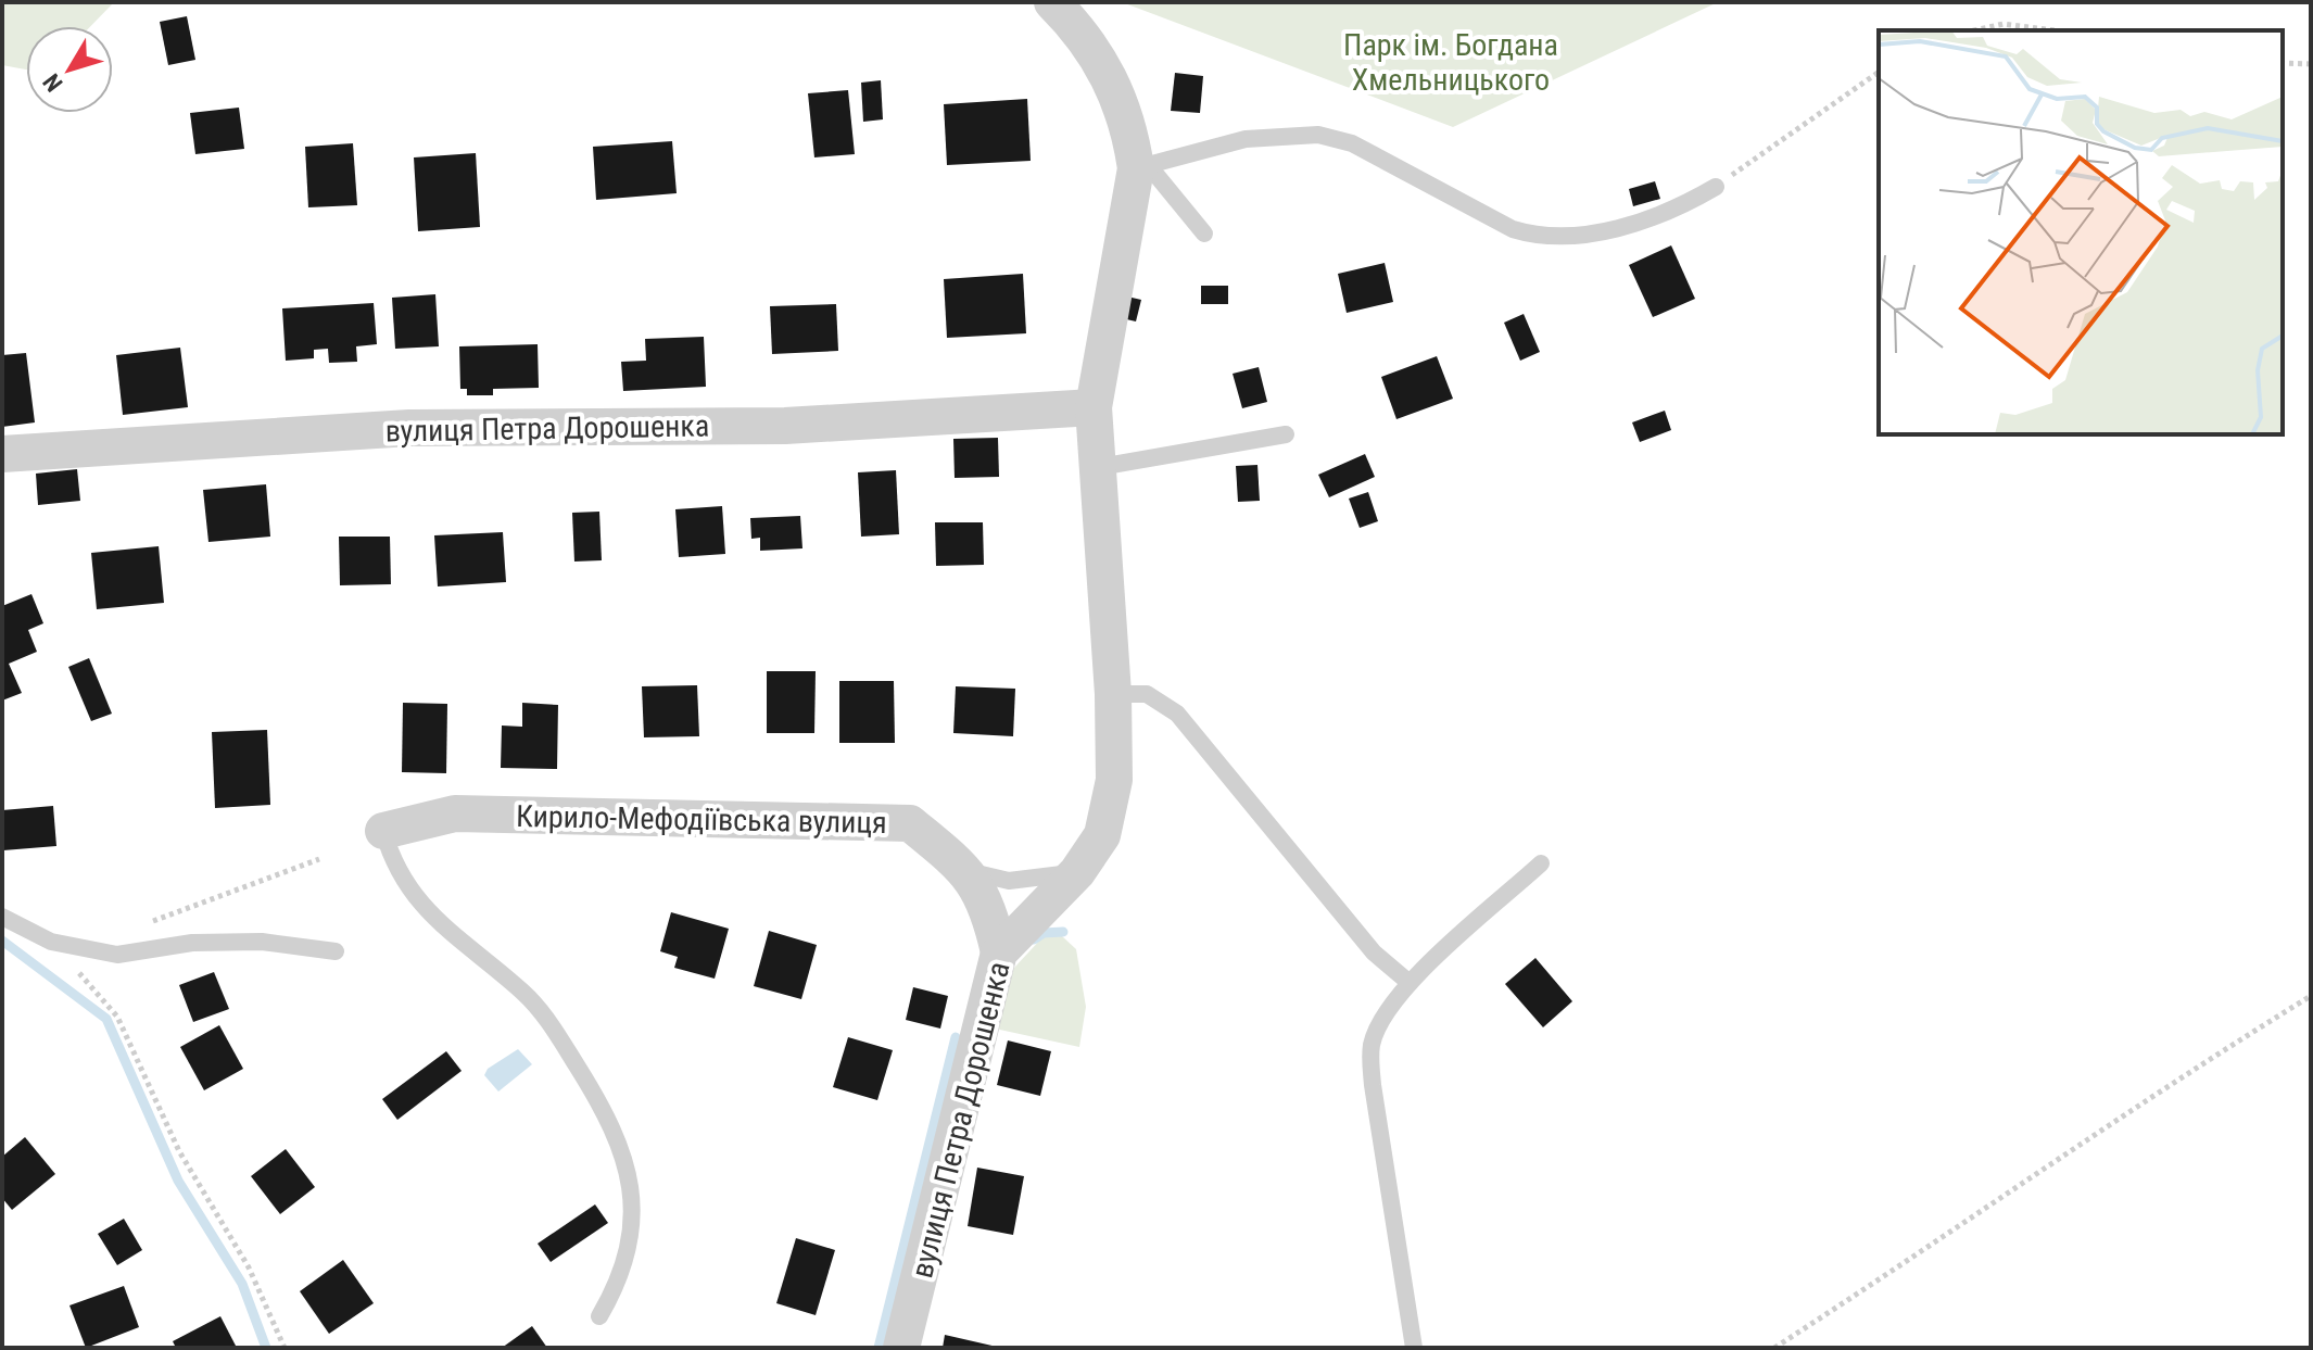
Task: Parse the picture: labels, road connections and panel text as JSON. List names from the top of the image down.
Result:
{
  "streets": {
    "street": ["вулиця Петра Дорошенка", "Кирило-Мефодіївська вулиця"]
  },
  "crossings": [
    ["вулиця Петра Дорошенка", "Кирило-Мефодіївська вулиця"]
  ],
  "parks": ["Парк ім. Богдана Хмельницького"],
  "north": "bottom left"
}
